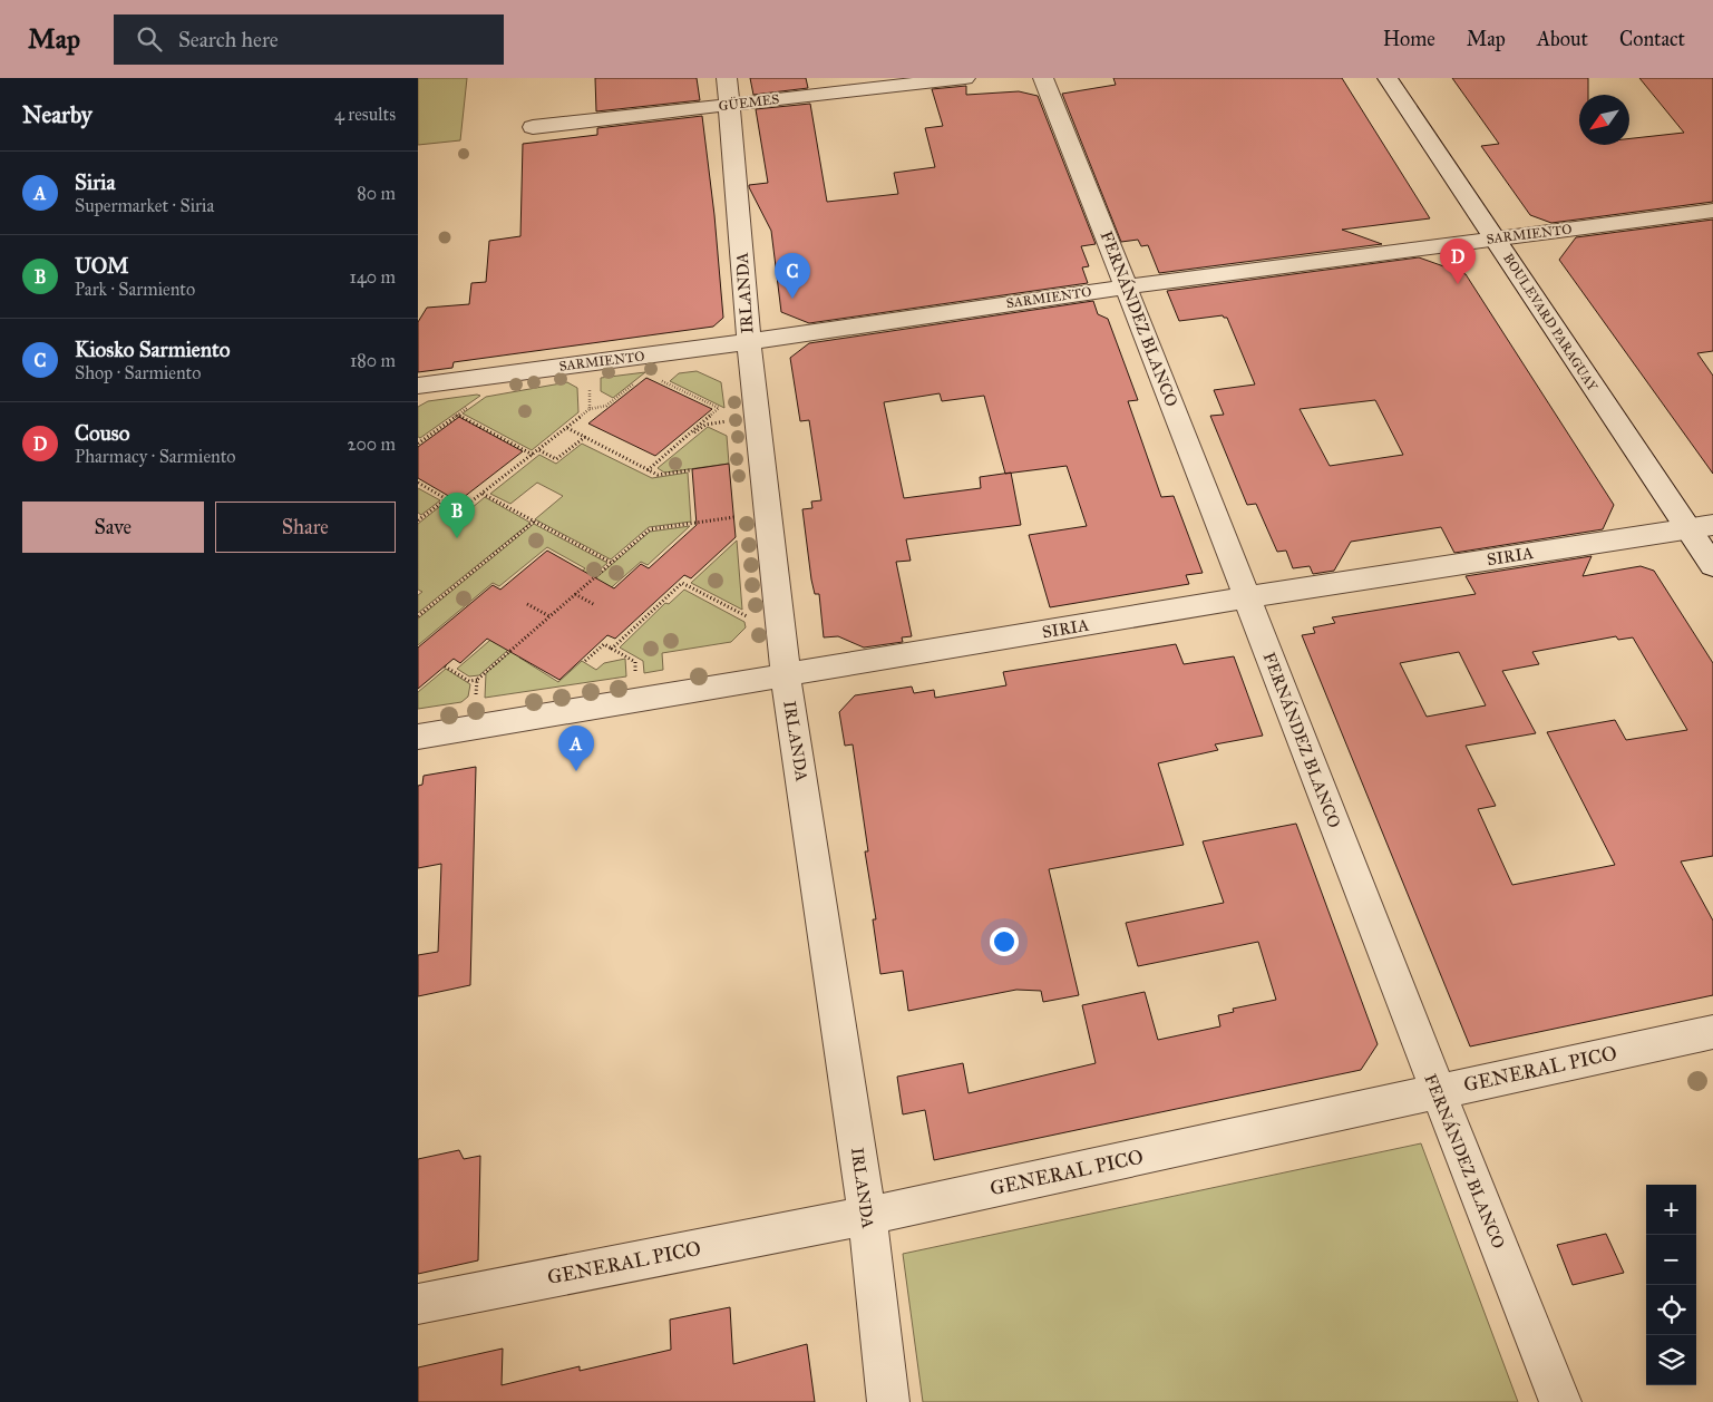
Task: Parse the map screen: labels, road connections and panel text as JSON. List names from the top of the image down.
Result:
{
  "streets": {
    "street": [
      "GÜEMES",
      "SARMIENTO",
      "IRLANDA",
      "FERNÁNDEZ BLANCO",
      "BOULEVARD PARAGUAY",
      "SIRIA",
      "GENERAL PICO"
    ]
  },
  "crossings": [
    ["GÜEMES", "IRLANDA"],
    ["SARMIENTO", "IRLANDA"],
    ["SARMIENTO", "FERNÁNDEZ BLANCO"],
    ["SARMIENTO", "BOULEVARD PARAGUAY"],
    ["IRLANDA", "SIRIA"],
    ["IRLANDA", "GENERAL PICO"],
    ["FERNÁNDEZ BLANCO", "SIRIA"],
    ["FERNÁNDEZ BLANCO", "GENERAL PICO"],
    ["BOULEVARD PARAGUAY", "SIRIA"]
  ],
  "north": "bottom left",
  "page": {
    "header": "Map",
    "search": "Search here",
    "nav": [
      "Home",
      "Map",
      "About",
      "Contact"
    ],
    "heading": ["Nearby", "4 results"],
    "list": [
      {
        "mark": "A",
        "name": "Siria",
        "note": "Supermarket · Siria",
        "value": "80 m"
      },
      {
        "mark": "B",
        "name": "UOM",
        "note": "Park · Sarmiento",
        "value": "140 m"
      },
      {
        "mark": "C",
        "name": "Kiosko Sarmiento",
        "note": "Shop · Sarmiento",
        "value": "180 m"
      },
      {
        "mark": "D",
        "name": "Couso",
        "note": "Pharmacy · Sarmiento",
        "value": "200 m"
      }
    ],
    "pins": [
      "D",
      "C",
      "B",
      "A"
    ],
    "buttons": ["Save", "Share"],
    "map_buttons": ["+", "−"]
  }
}
